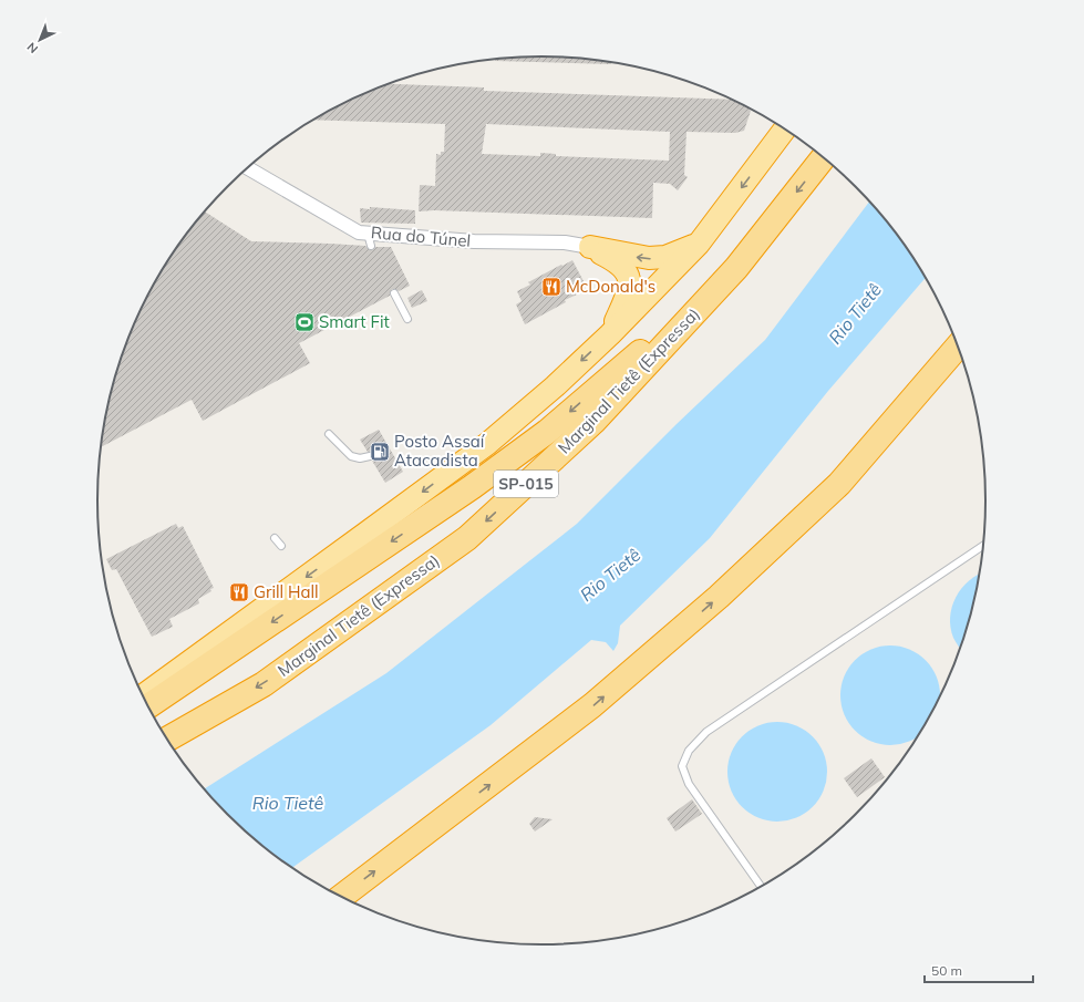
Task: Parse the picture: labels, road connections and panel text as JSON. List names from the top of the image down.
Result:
{
  "streets": {
    "highway": ["Marginal Tietê (Expressa)", "SP-015"],
    "street": ["Rua do Túnel"]
  },
  "water": ["Rio Tietê"],
  "places": {
    "restaurant": ["McDonald's", "Grill Hall"],
    "sports": ["Smart Fit"],
    "fuel station": ["Posto Assaí Atacadista"]
  },
  "scale_bar": "50 m",
  "north": "bottom left"
}
